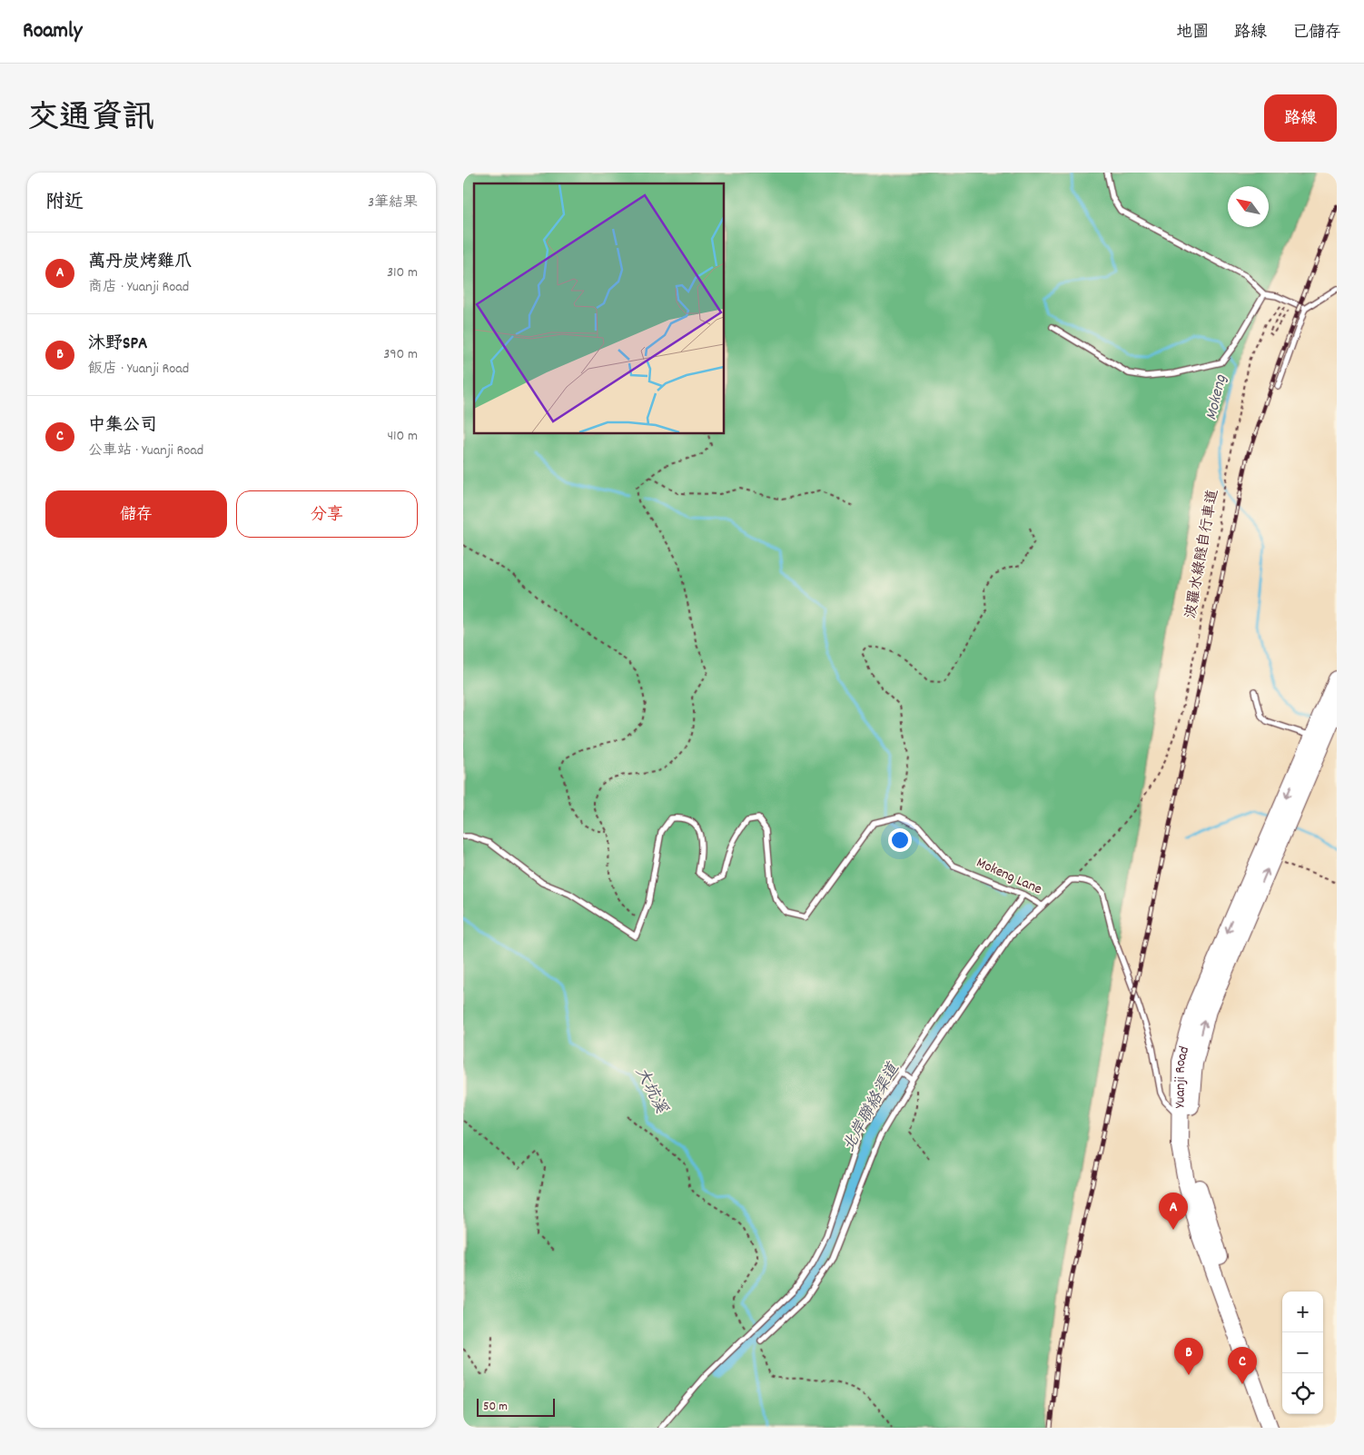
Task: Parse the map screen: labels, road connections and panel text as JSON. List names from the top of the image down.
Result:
{
  "streets": {
    "main road": ["Yuanji Road"],
    "lane": ["Mokeng Lane"],
    "path": ["波羅水綠隧自行車道"]
  },
  "crossings": [
    ["波羅水綠隧自行車道", "Mokeng Lane"]
  ],
  "water": ["Mokeng", "大坑溪", "北岸聯絡渠道"],
  "scale_bar": "50 m",
  "north": "top left",
  "page": {
    "header": "Roamly",
    "nav": ["地圖", "路線", "已儲存"],
    "title": "交通資訊",
    "buttons": [
      "路線",
      ["儲存", "分享"]
    ],
    "heading": ["附近", "3筆結果"],
    "list": [
      {
        "mark": "A",
        "name": "萬丹炭烤雞爪",
        "note": "商店 · Yuanji Road",
        "value": "310 m"
      },
      {
        "mark": "B",
        "name": "沐野SPA",
        "note": "飯店 · Yuanji Road",
        "value": "390 m"
      },
      {
        "mark": "C",
        "name": "中集公司",
        "note": "公車站 · Yuanji Road",
        "value": "410 m"
      }
    ],
    "pins": ["A", "B", "C"],
    "map_buttons": ["+", "−"],
    "scale": "50 m"
  }
}
